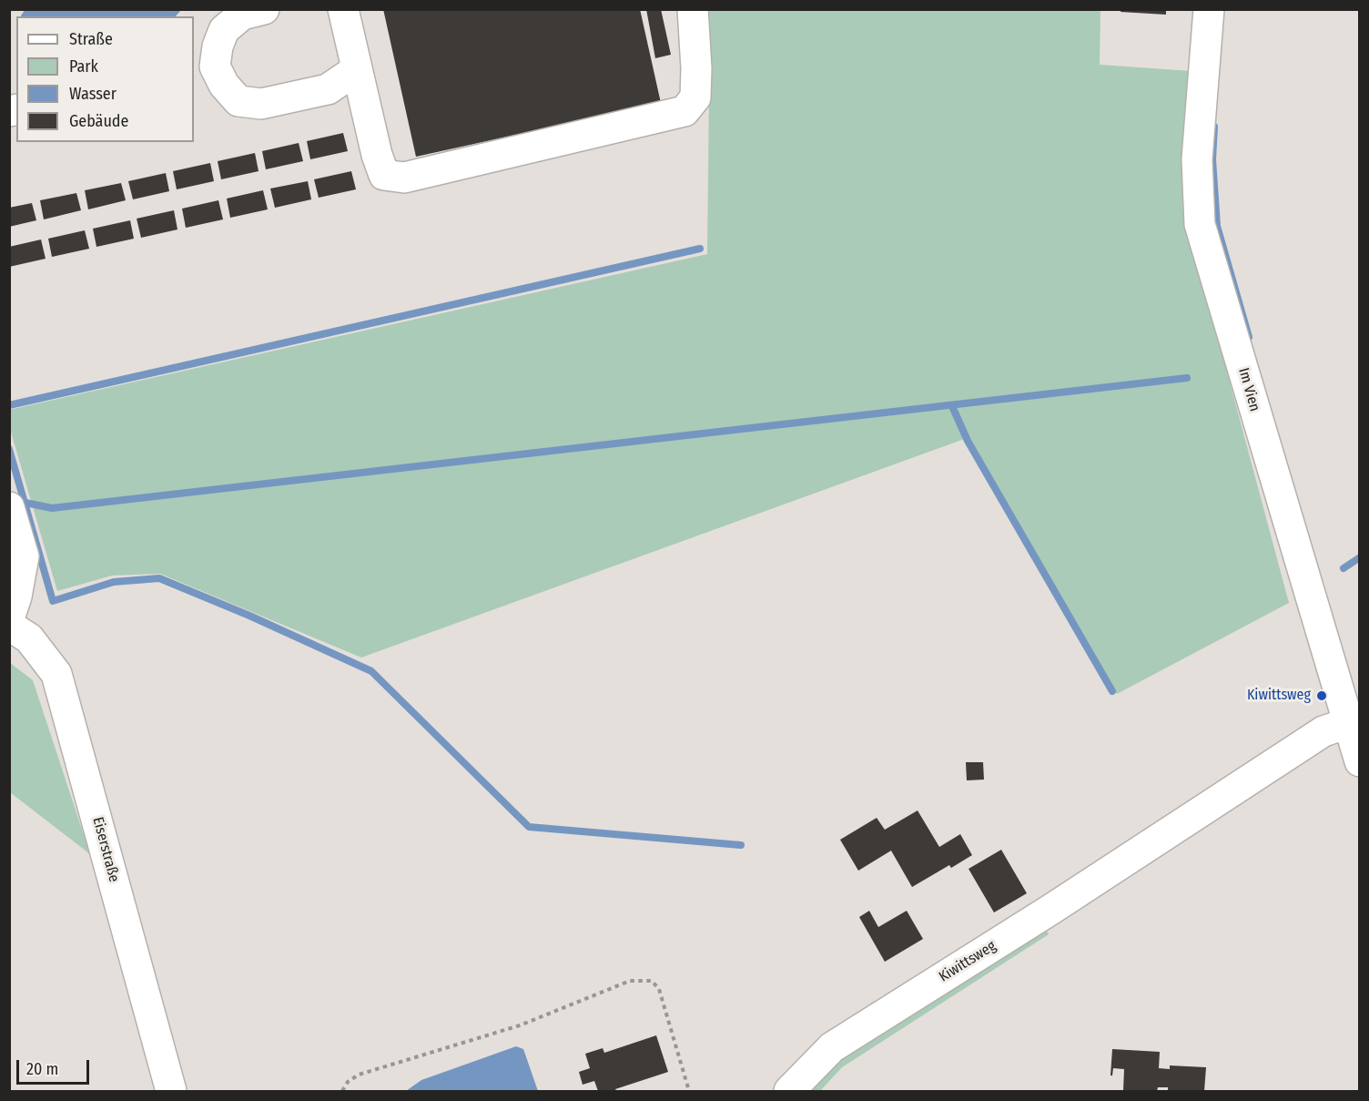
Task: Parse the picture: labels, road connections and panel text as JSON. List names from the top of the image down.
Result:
{
  "streets": {
    "street": ["Im Vien", "Eiserstraße", "Kiwittsweg"]
  },
  "crossings": [
    ["Im Vien", "Kiwittsweg"]
  ],
  "places": ["Kiwittsweg"],
  "legend": [
    "Straße",
    "Park",
    "Wasser",
    "Gebäude"
  ],
  "scale_bar": "20 m"
}
